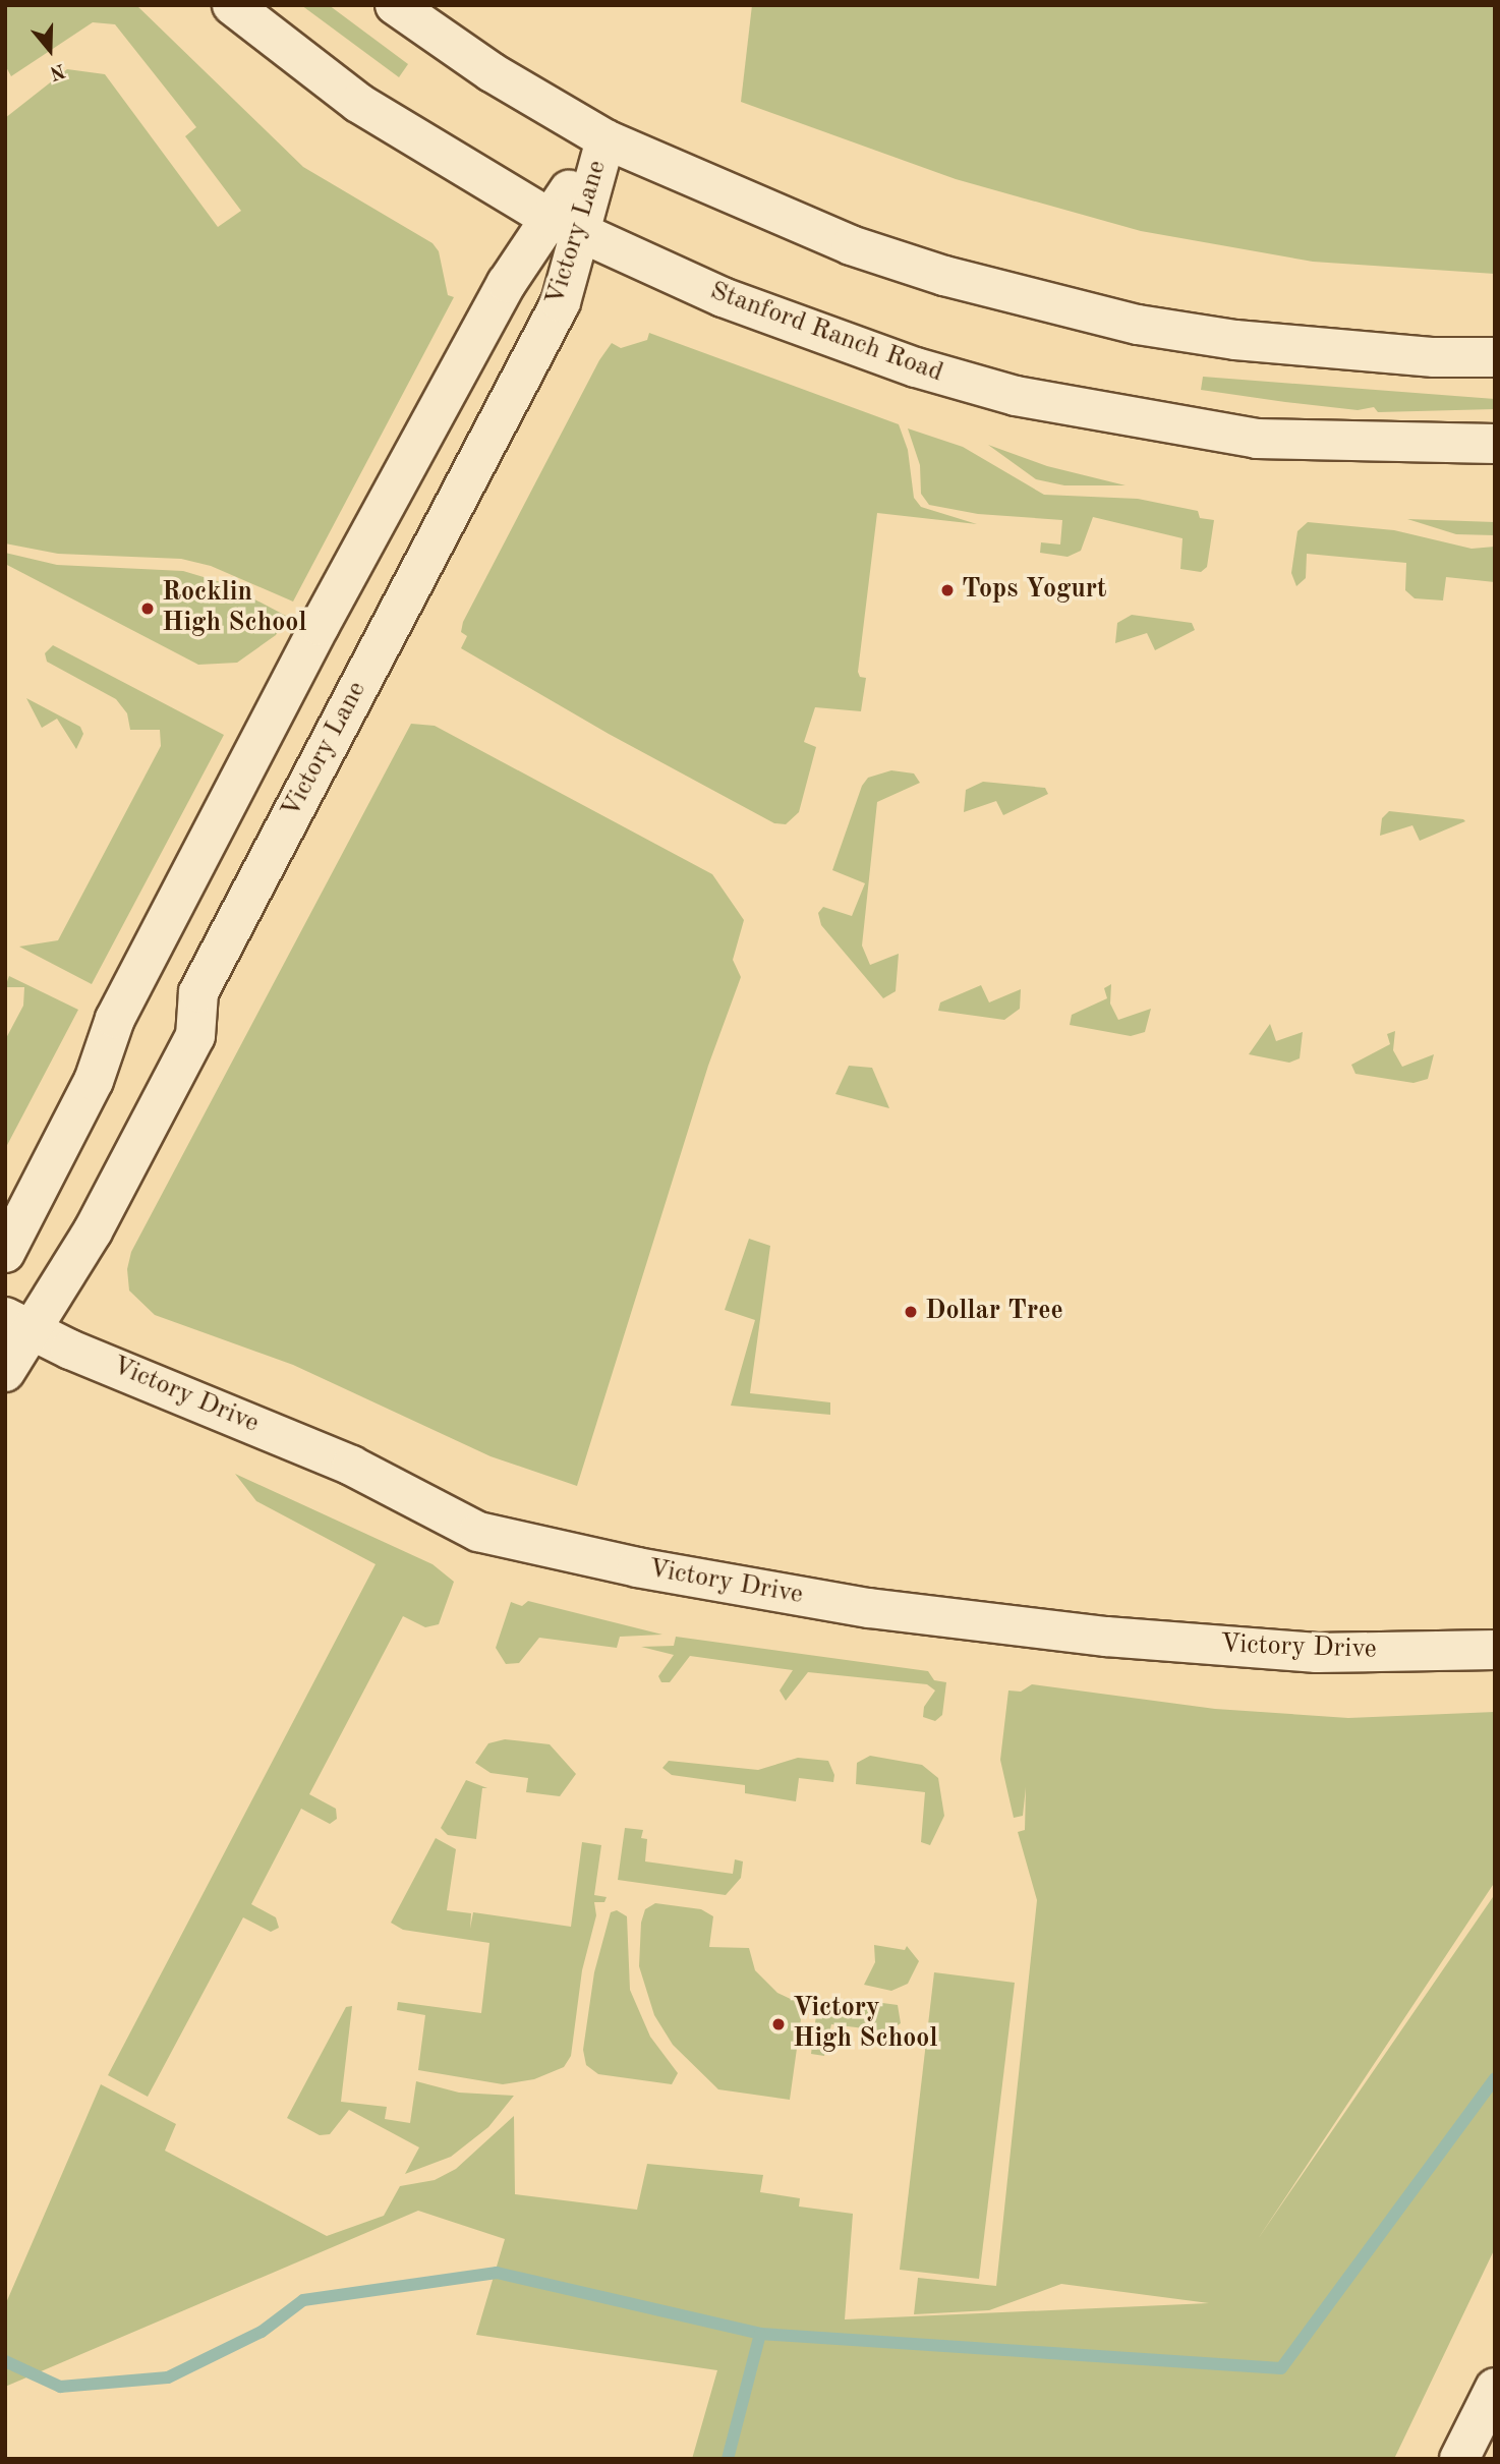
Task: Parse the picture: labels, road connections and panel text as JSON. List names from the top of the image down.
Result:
{
  "streets": {
    "street": ["Victory Lane", "Stanford Ranch Road", "Victory Drive"]
  },
  "crossings": [
    ["Victory Lane", "Stanford Ranch Road"],
    ["Victory Lane", "Victory Drive"]
  ],
  "places": [
    "Tops Yogurt",
    "Rocklin High School",
    "Dollar Tree",
    "Victory High School"
  ],
  "north": "bottom"
}
